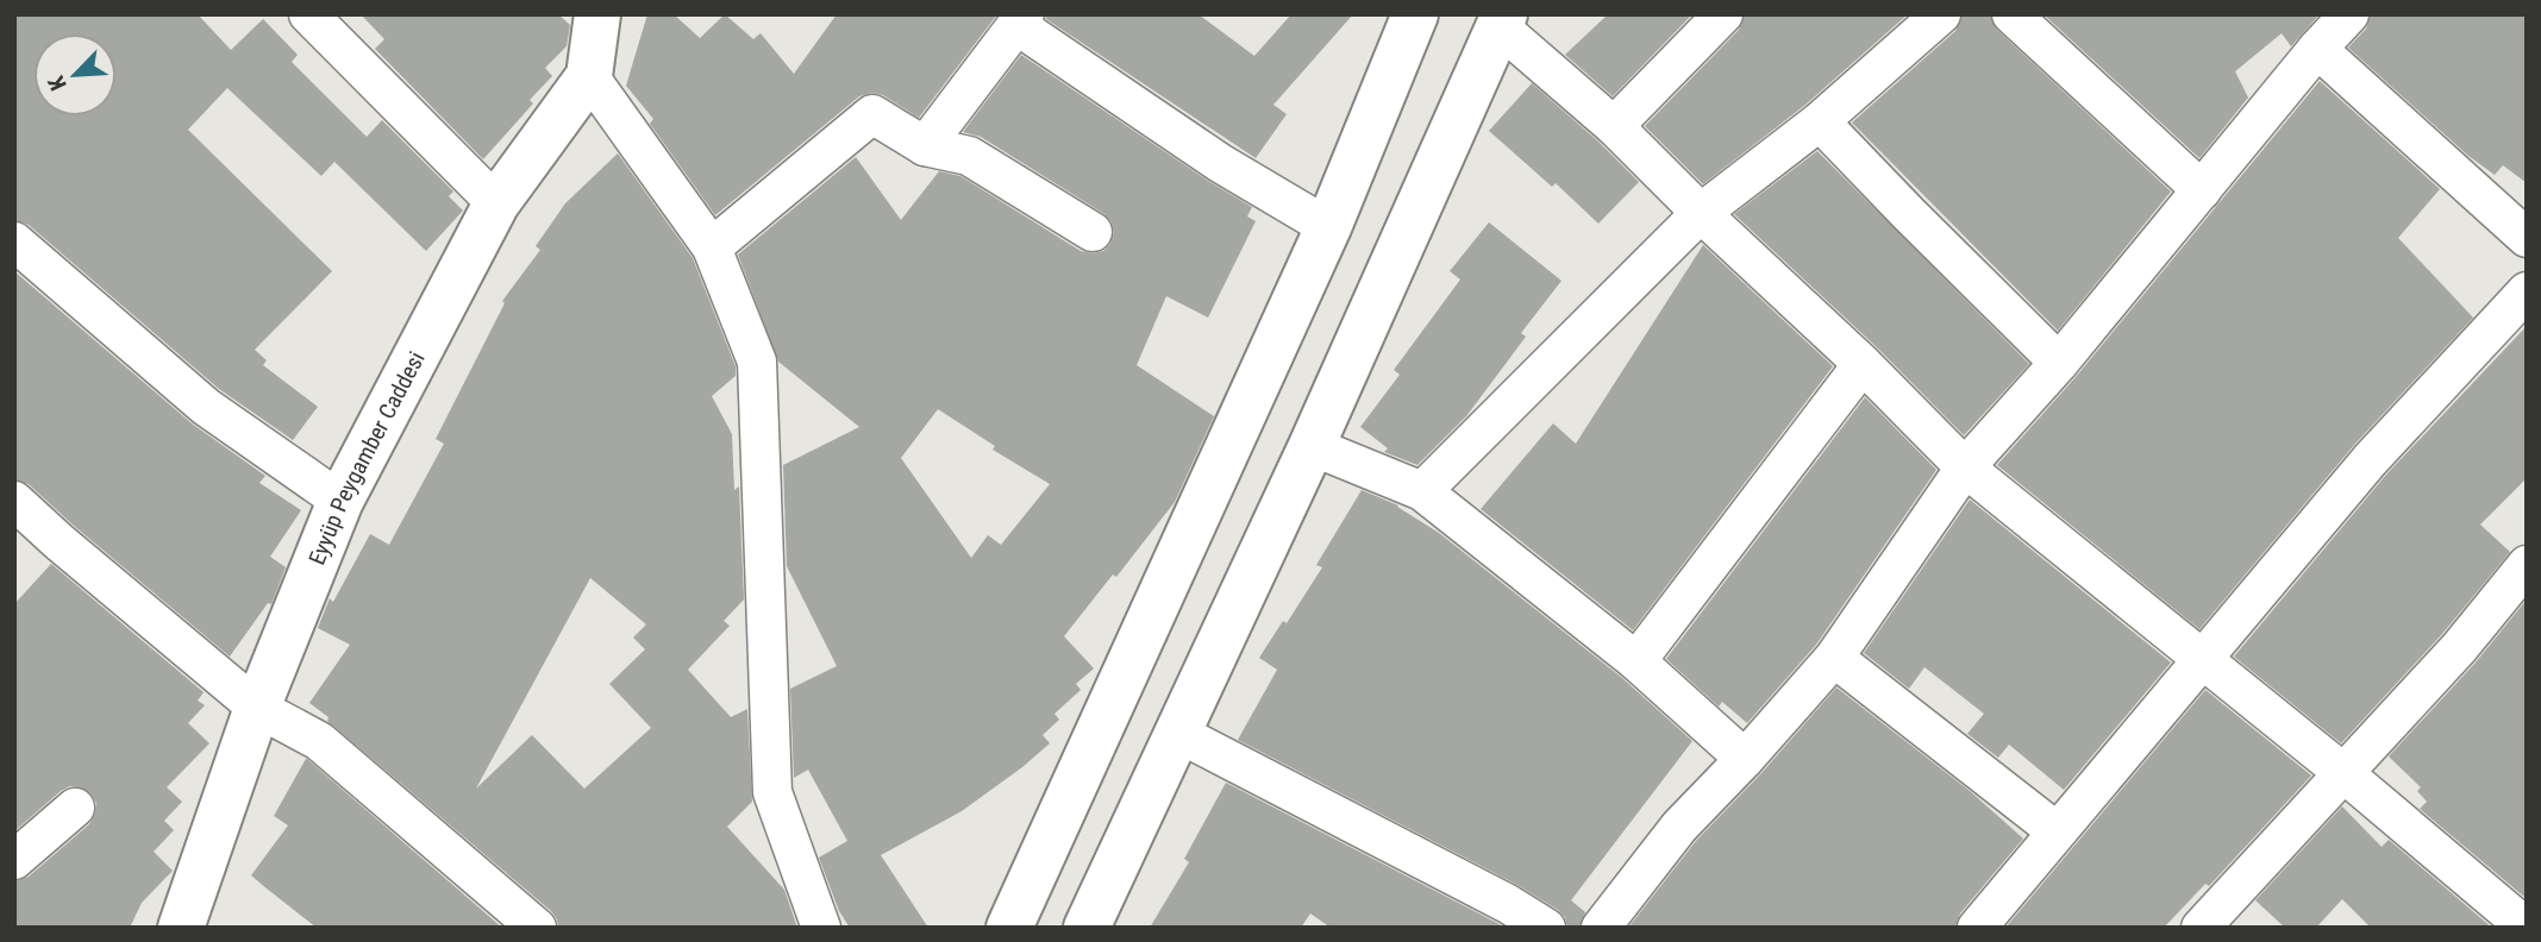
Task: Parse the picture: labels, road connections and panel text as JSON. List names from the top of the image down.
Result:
{
  "streets": {
    "street": ["Eyyüp Peygamber Caddesi"]
  },
  "north": "bottom left"
}
